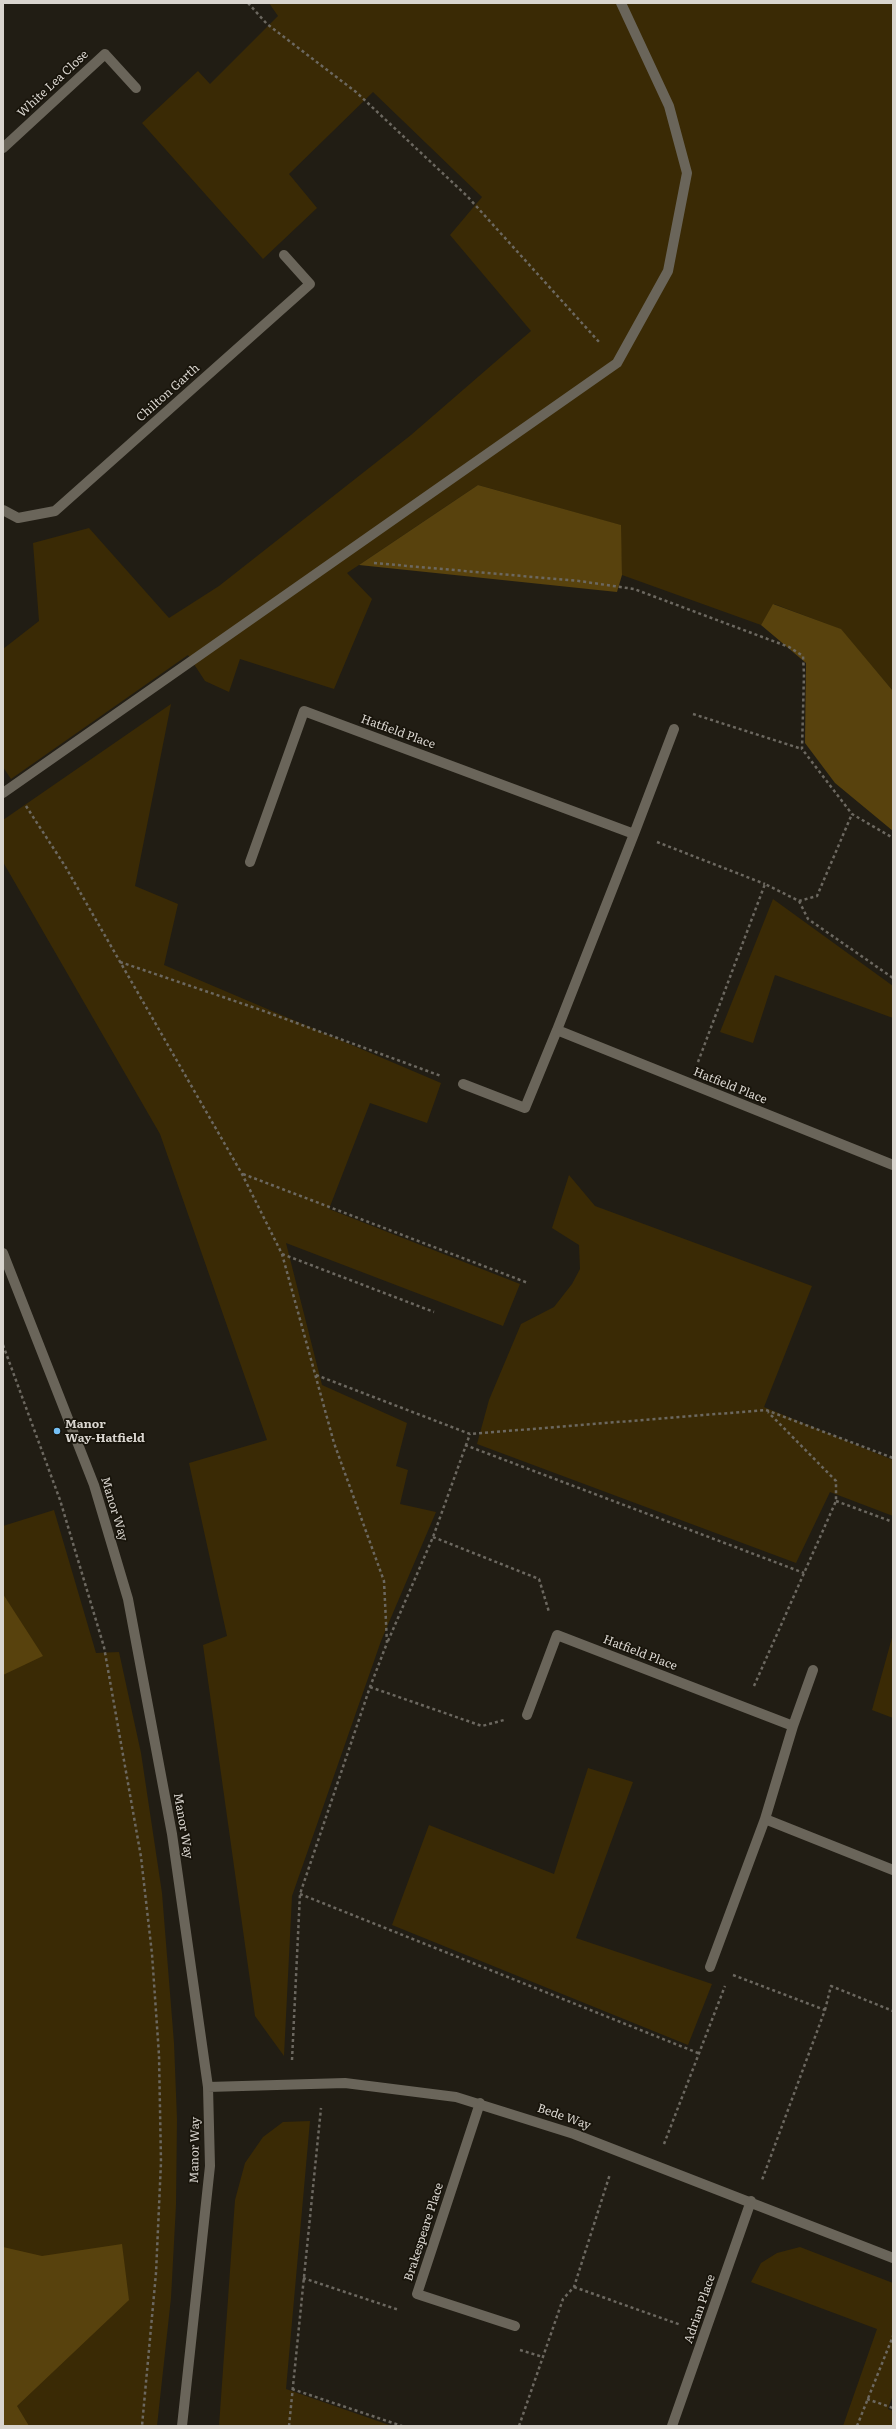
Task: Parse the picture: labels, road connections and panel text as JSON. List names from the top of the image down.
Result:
{
  "streets": {
    "street": [
      "White Lea Close",
      "Chilton Garth",
      "Hatfield Place",
      "Manor Way",
      "Bede Way",
      "Brakespeare Place",
      "Adrian Place"
    ]
  },
  "crossings": [
    ["Manor Way", "Bede Way"],
    ["Bede Way", "Brakespeare Place"],
    ["Bede Way", "Adrian Place"]
  ],
  "places": ["Manor Way-Hatfield"]
}
